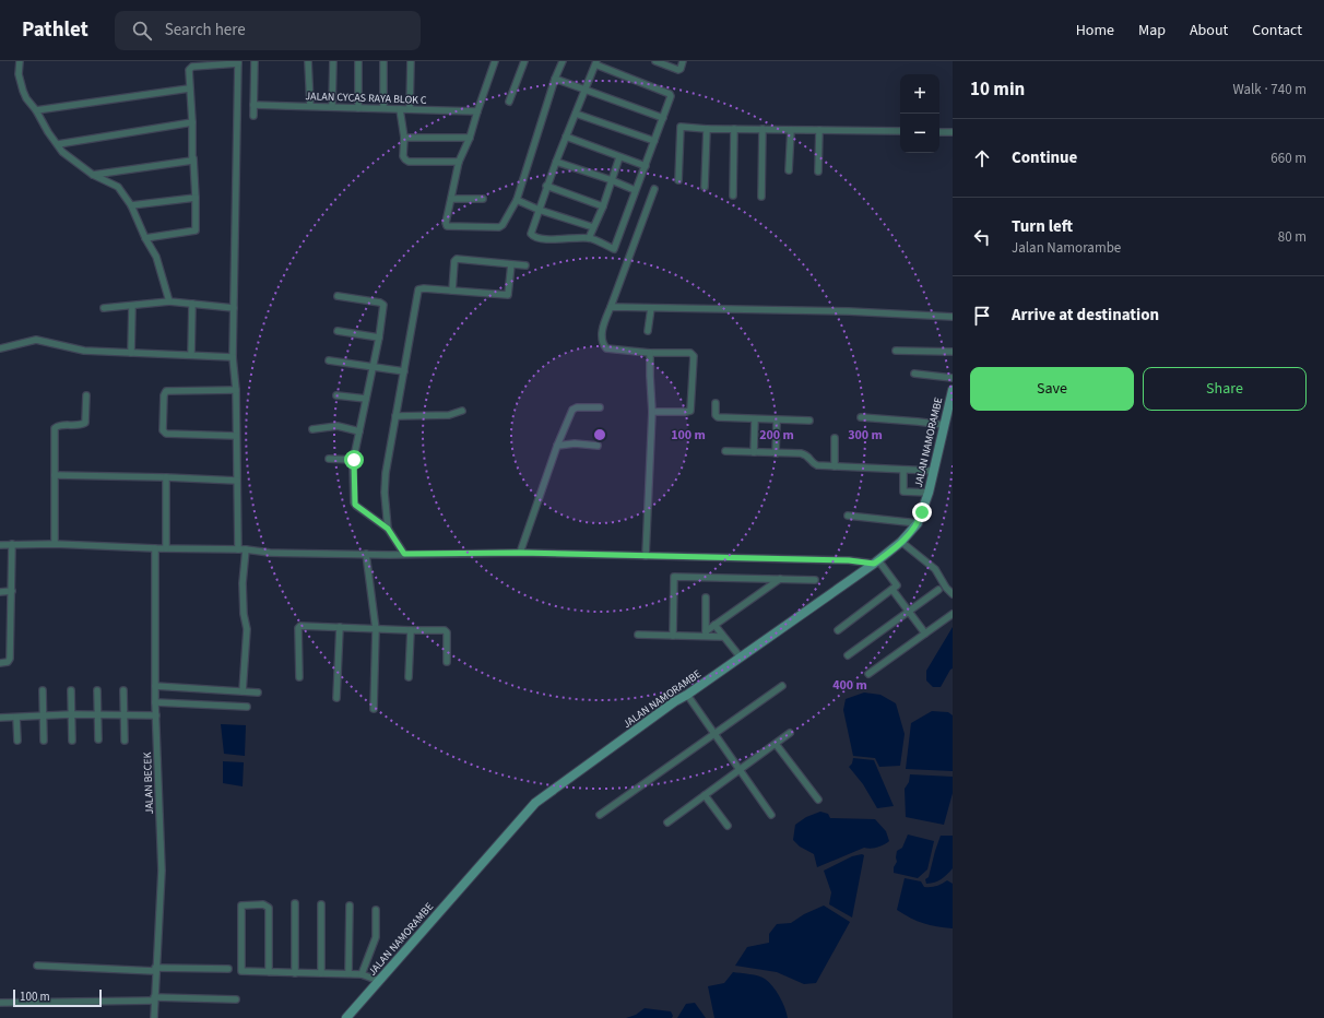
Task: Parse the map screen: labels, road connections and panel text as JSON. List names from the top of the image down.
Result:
{
  "streets": {
    "main road": ["JALAN NAMORAMBE"],
    "street": ["JALAN CYCAS RAYA BLOK C", "JALAN BECEK"]
  },
  "scale_bar": "100 m",
  "page": {
    "header": "Pathlet",
    "search": "Search here",
    "nav": [
      "Home",
      "Map",
      "About",
      "Contact"
    ],
    "heading": ["10 min", "Walk · 740 m"],
    "map_buttons": ["+", "−"],
    "list": [
      ["Continue", "660 m"],
      ["Turn left", "Jalan Namorambe", "80 m"],
      "Arrive at destination"
    ],
    "buttons": ["Save", "Share"],
    "scale": "100 m"
  },
  "rings": [
    "100 m",
    "200 m",
    "300 m",
    "400 m"
  ]
}
